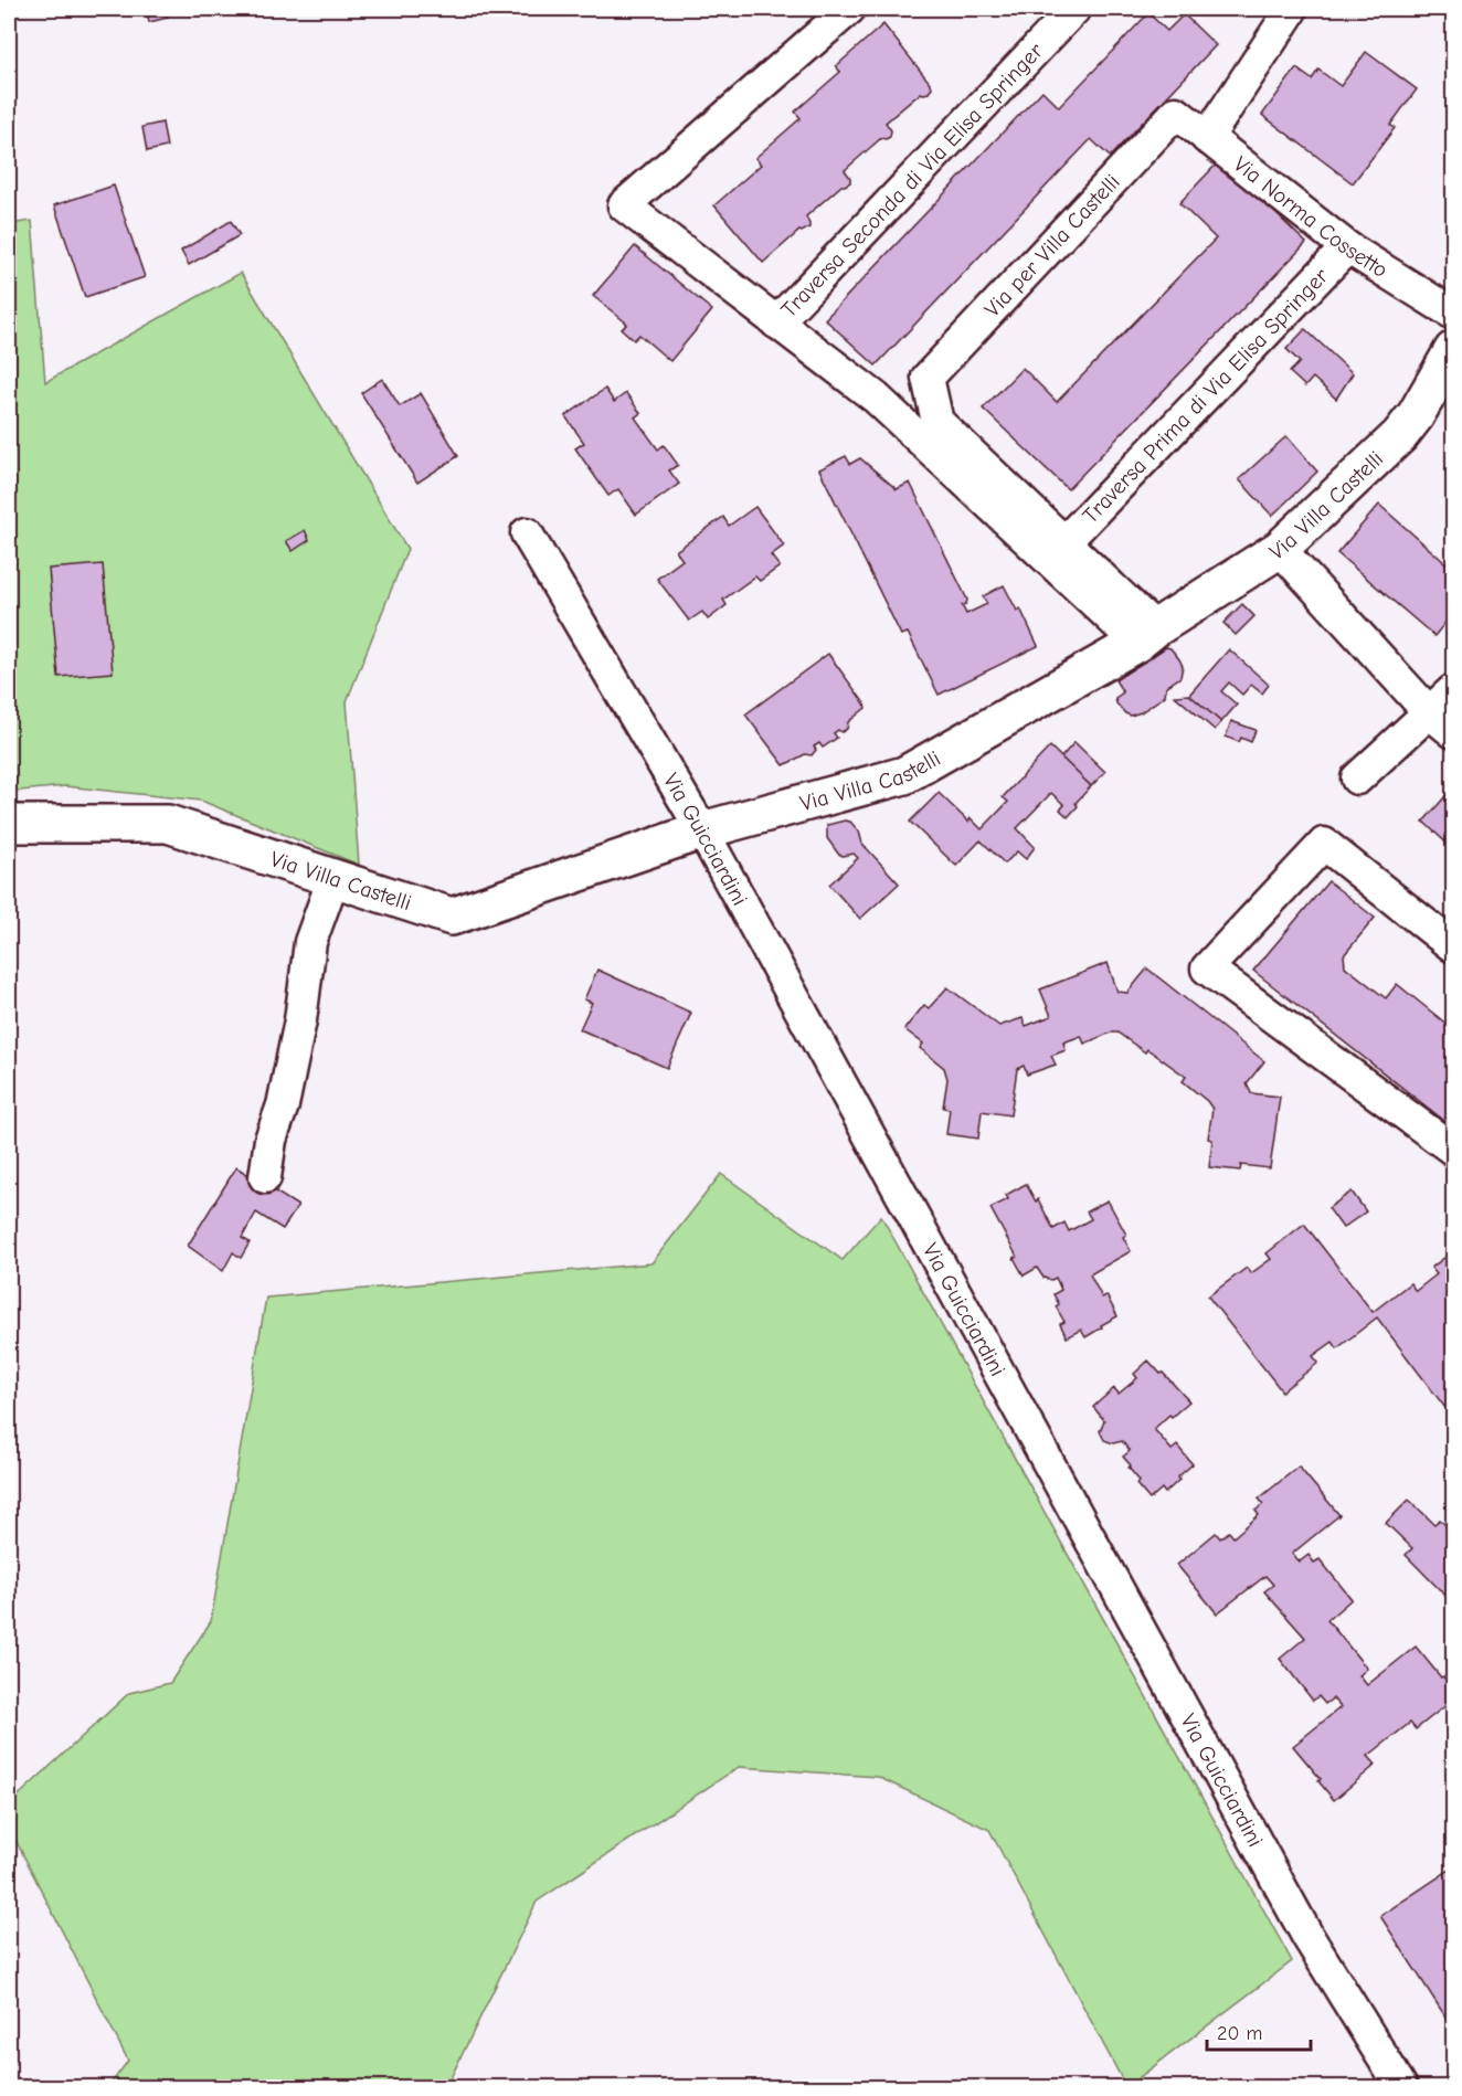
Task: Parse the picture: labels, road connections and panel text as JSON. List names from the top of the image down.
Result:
{
  "streets": {
    "main road": ["Via Villa Castelli"],
    "street": [
      "Traversa Seconda di Via Elisa Springer",
      "Via Norma Cossetto",
      "Via per Villa Castelli",
      "Traversa Prima di Via Elisa Springer",
      "Via Guicciardini"
    ]
  },
  "crossings": [
    ["Via Norma Cossetto", "Via per Villa Castelli"],
    ["Via Norma Cossetto", "Traversa Prima di Via Elisa Springer"],
    ["Via per Villa Castelli", "Traversa Prima di Via Elisa Springer"],
    ["Via Villa Castelli", "Via Guicciardini"]
  ],
  "scale_bar": "20 m"
}
